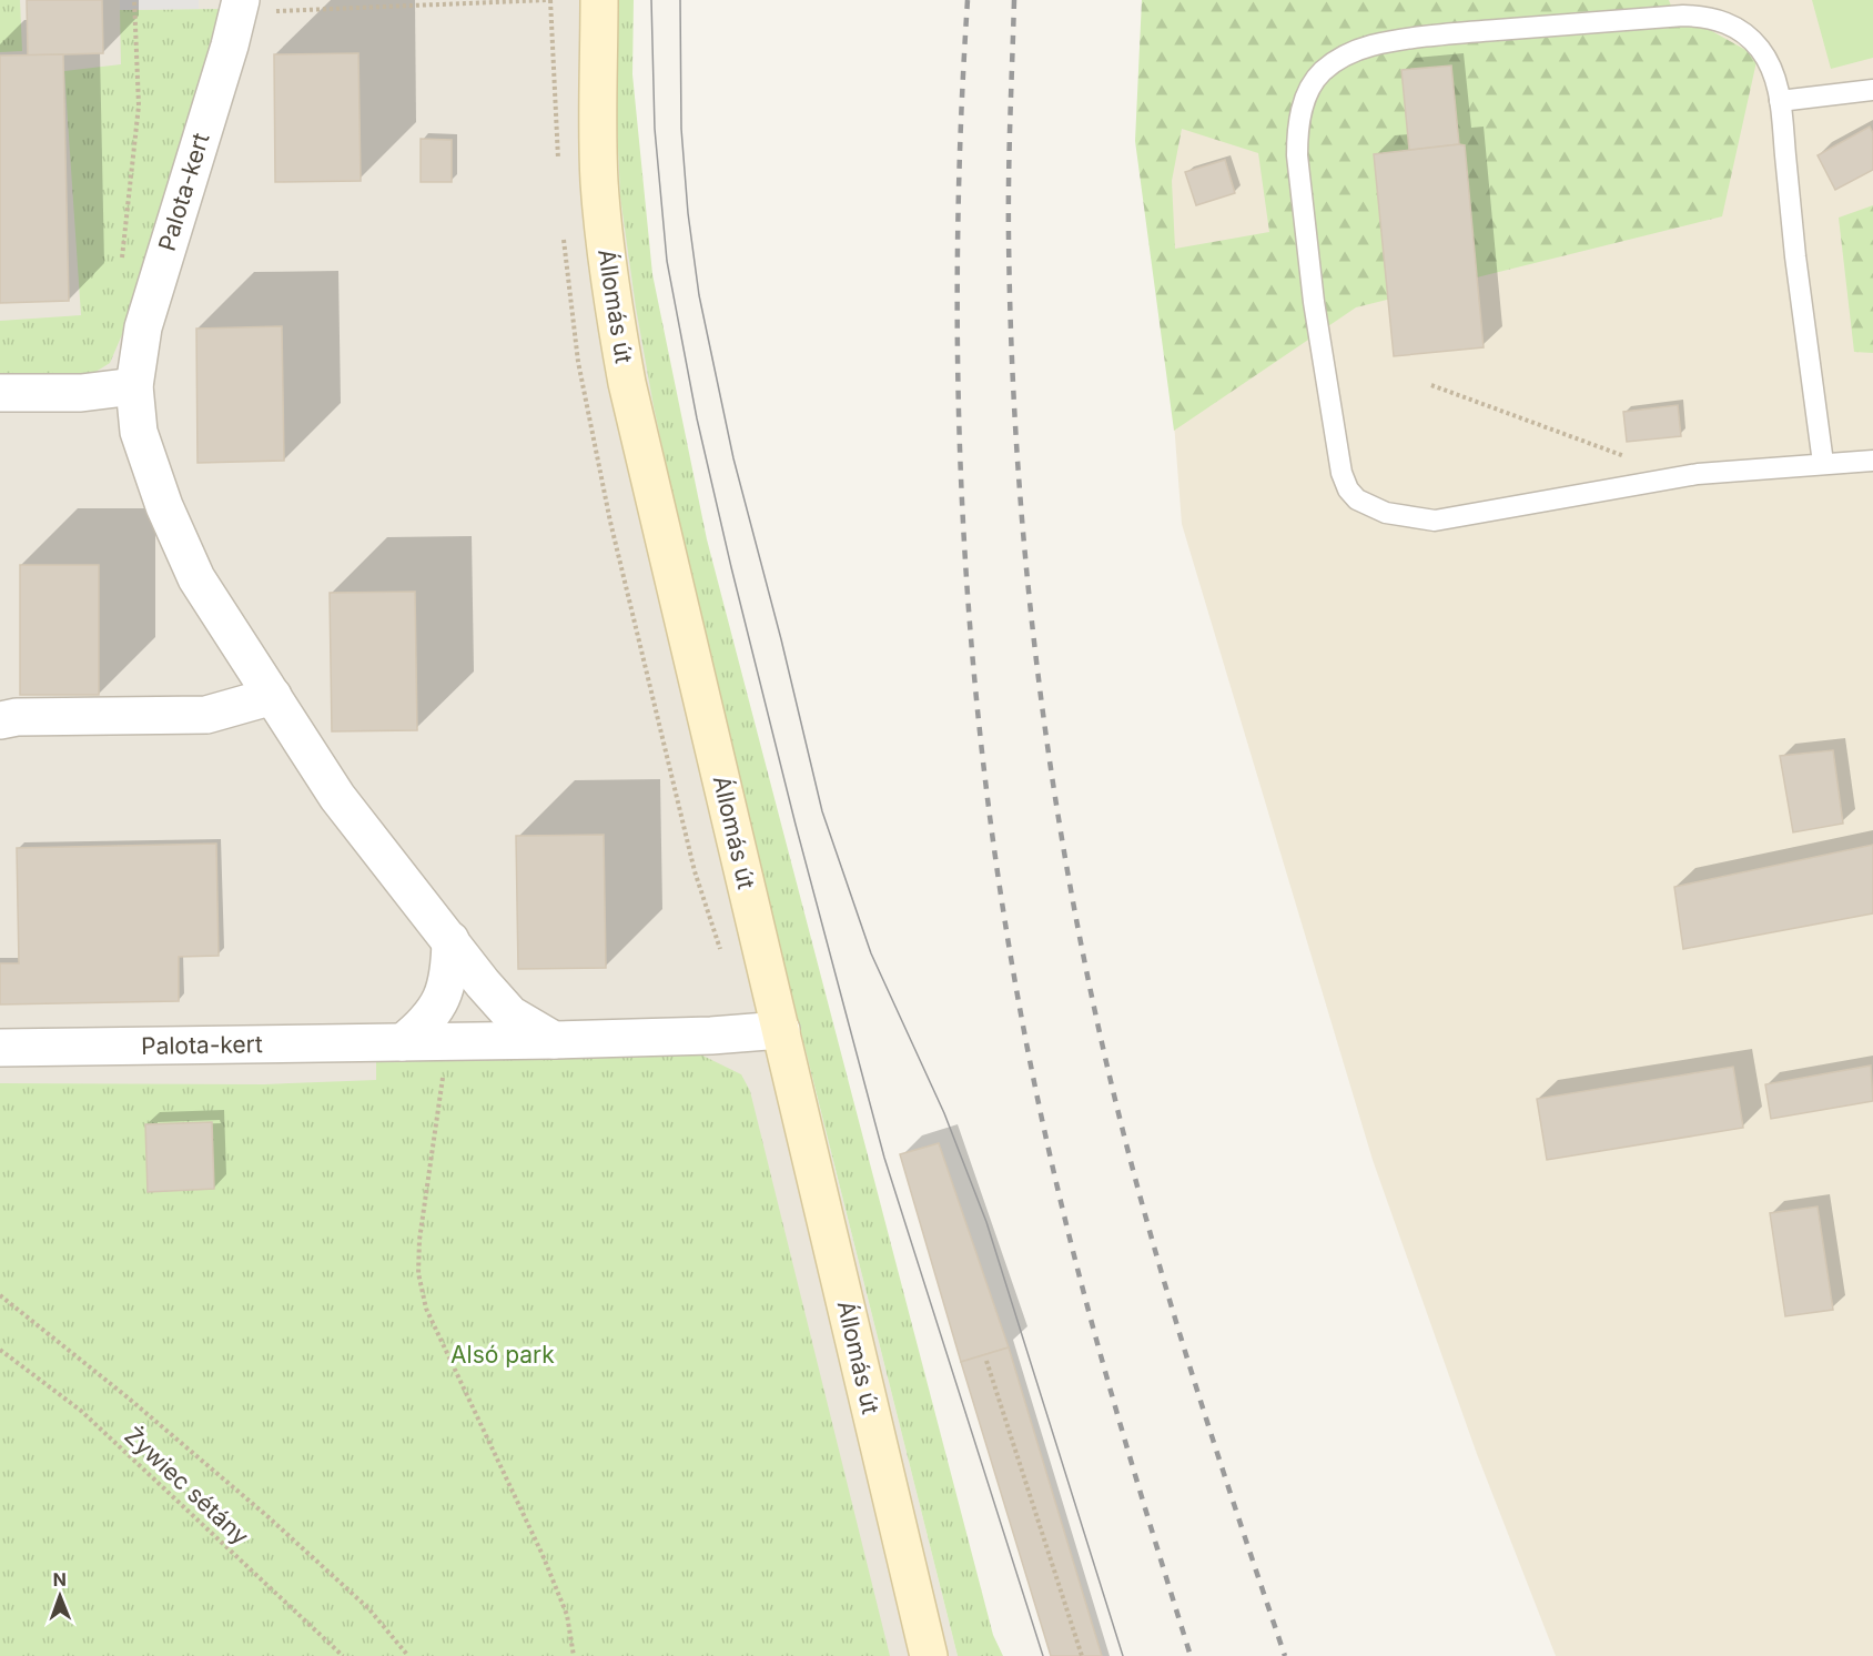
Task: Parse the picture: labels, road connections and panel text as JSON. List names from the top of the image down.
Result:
{
  "streets": {
    "main road": ["Állomás út"],
    "street": ["Palota-kert"],
    "path": ["Żywiec sétány"]
  },
  "crossings": [
    ["Palota-kert", "Állomás út"]
  ],
  "parks": ["Alsó park"],
  "north": "top"
}
